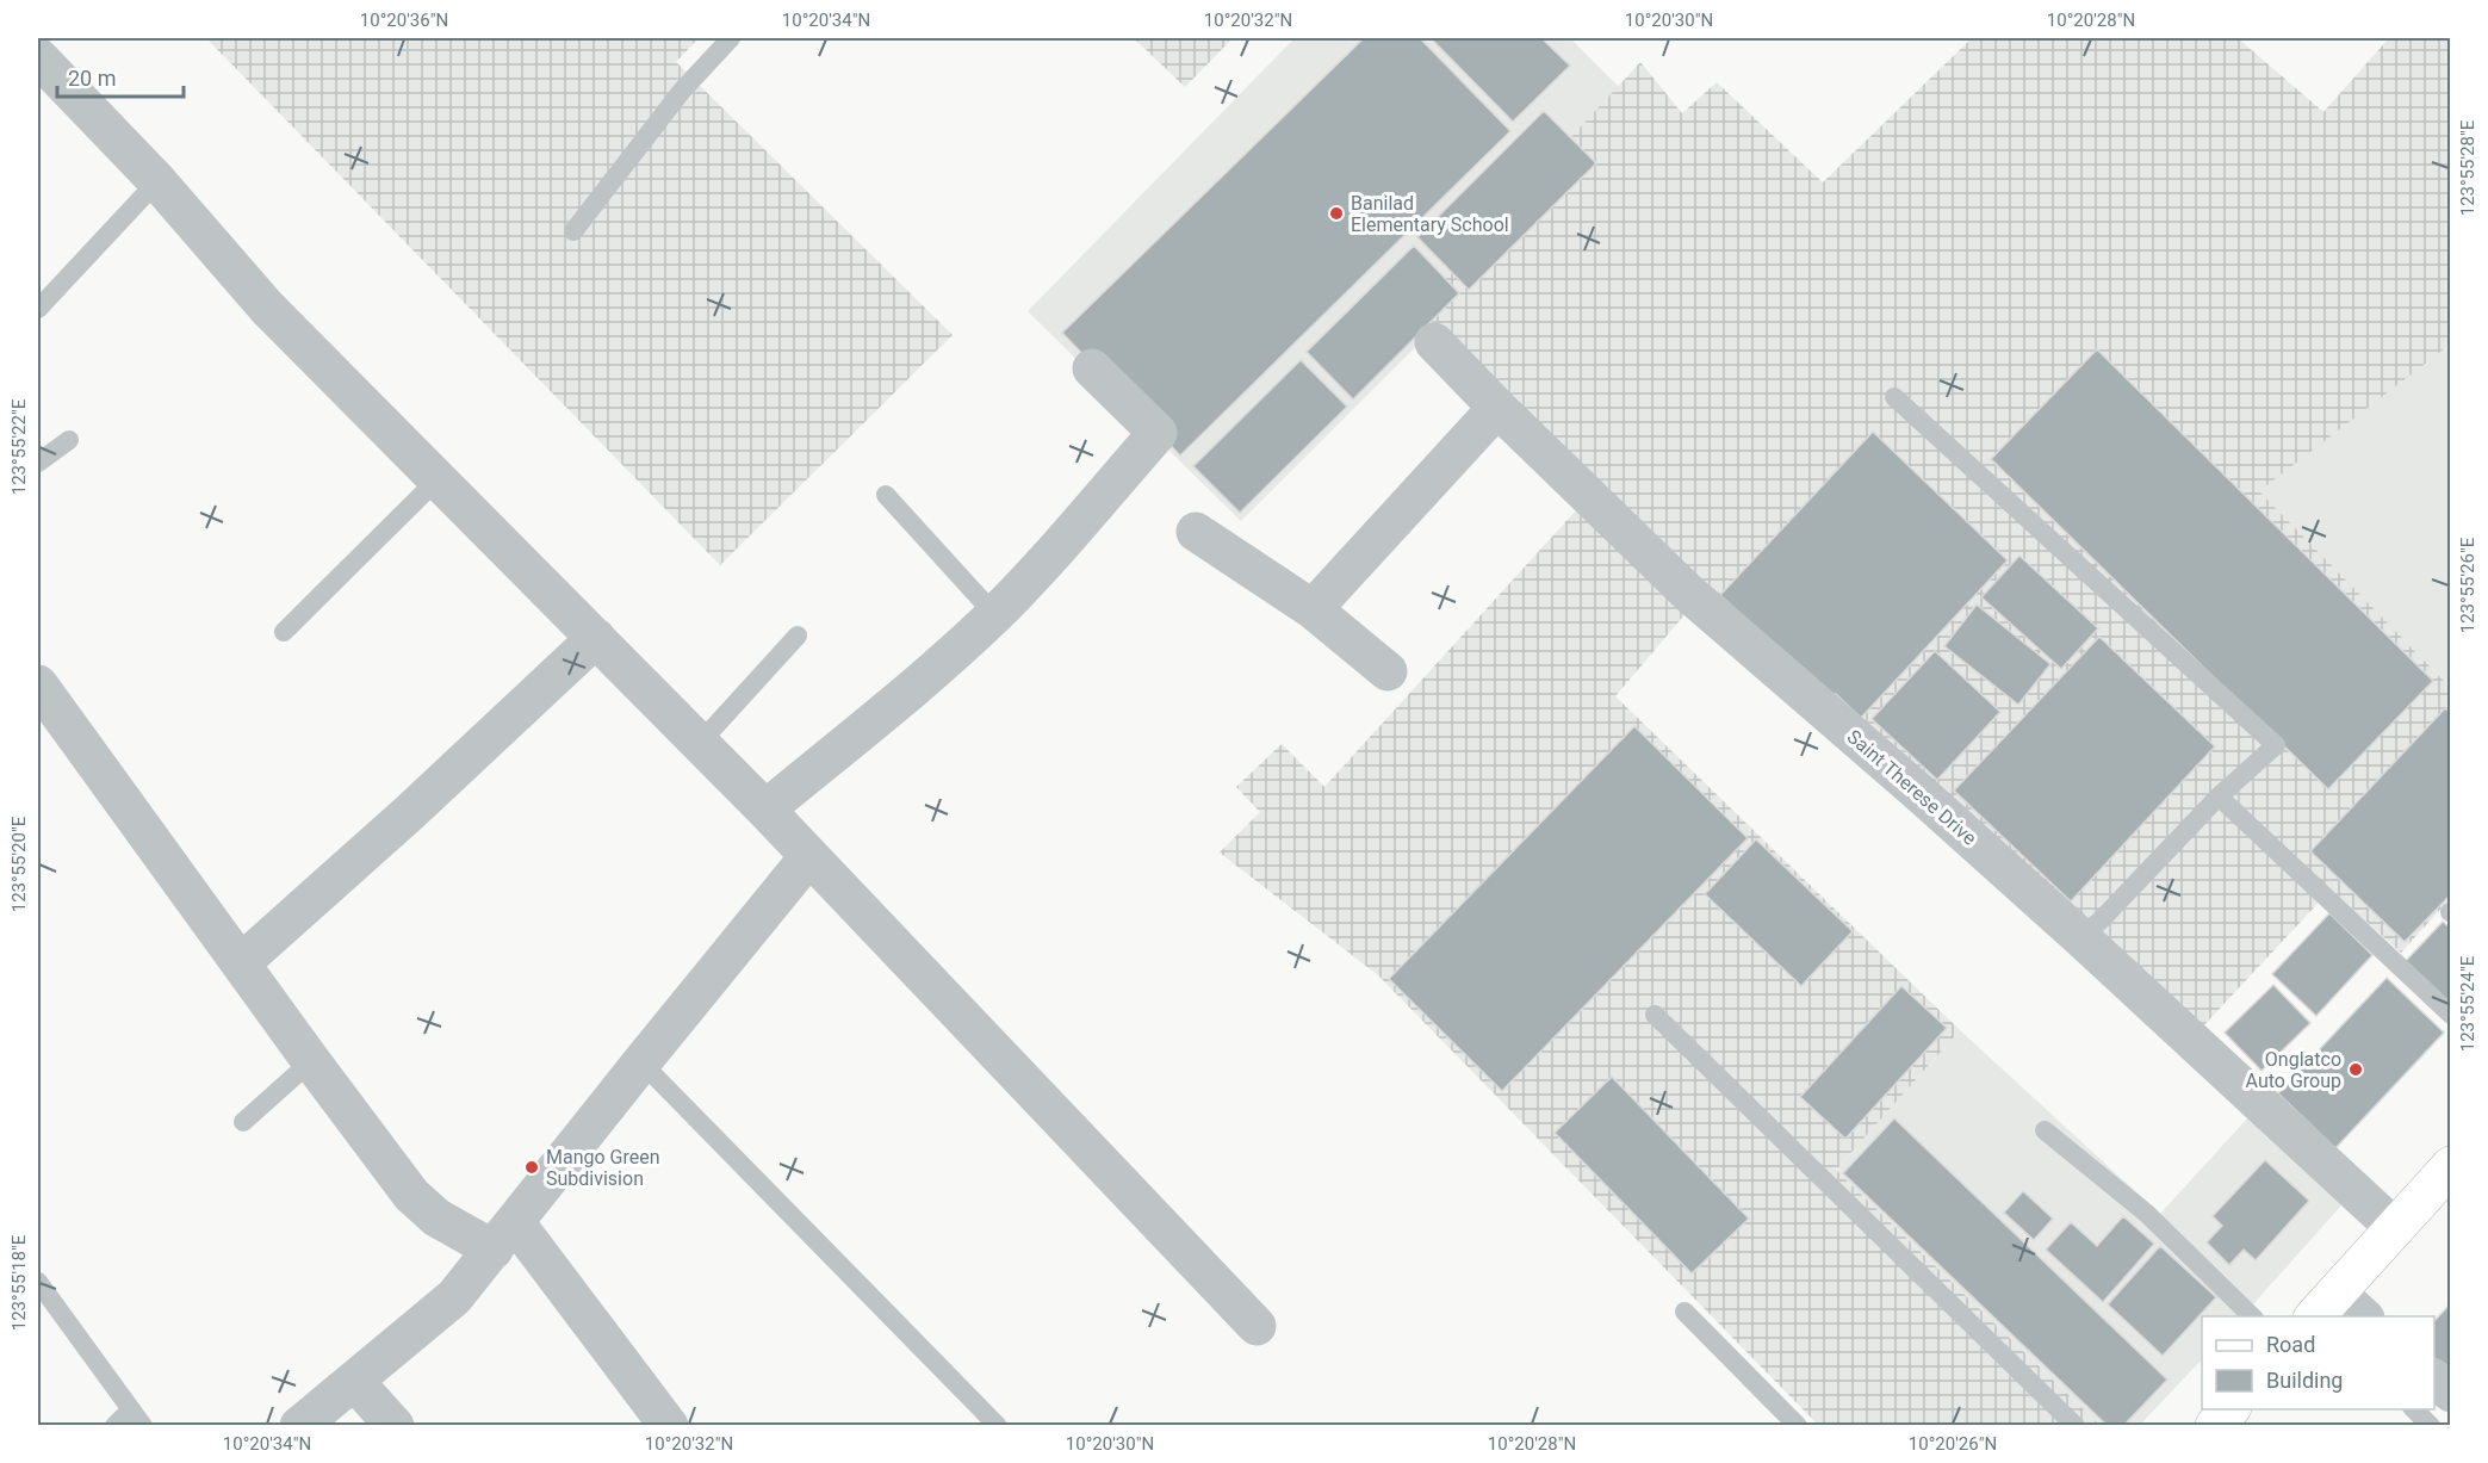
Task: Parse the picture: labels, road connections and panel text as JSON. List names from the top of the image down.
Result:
{
  "streets": {
    "street": ["Saint Therese Drive"]
  },
  "places": ["Banilad Elementary School", "Onglatco Auto Group", "Mango Green Subdivision"],
  "legend": ["Road", "Building"],
  "scale_bar": "20 m",
  "coordinates": [
    "10°20'36\"N",
    "10°20'34\"N",
    "10°20'32\"N",
    "10°20'30\"N",
    "10°20'28\"N",
    "123°55'28\"E",
    "123°55'22\"E",
    "123°55'26\"E",
    "123°55'20\"E",
    "123°55'24\"E",
    "123°55'18\"E",
    "10°20'26\"N"
  ]
}
